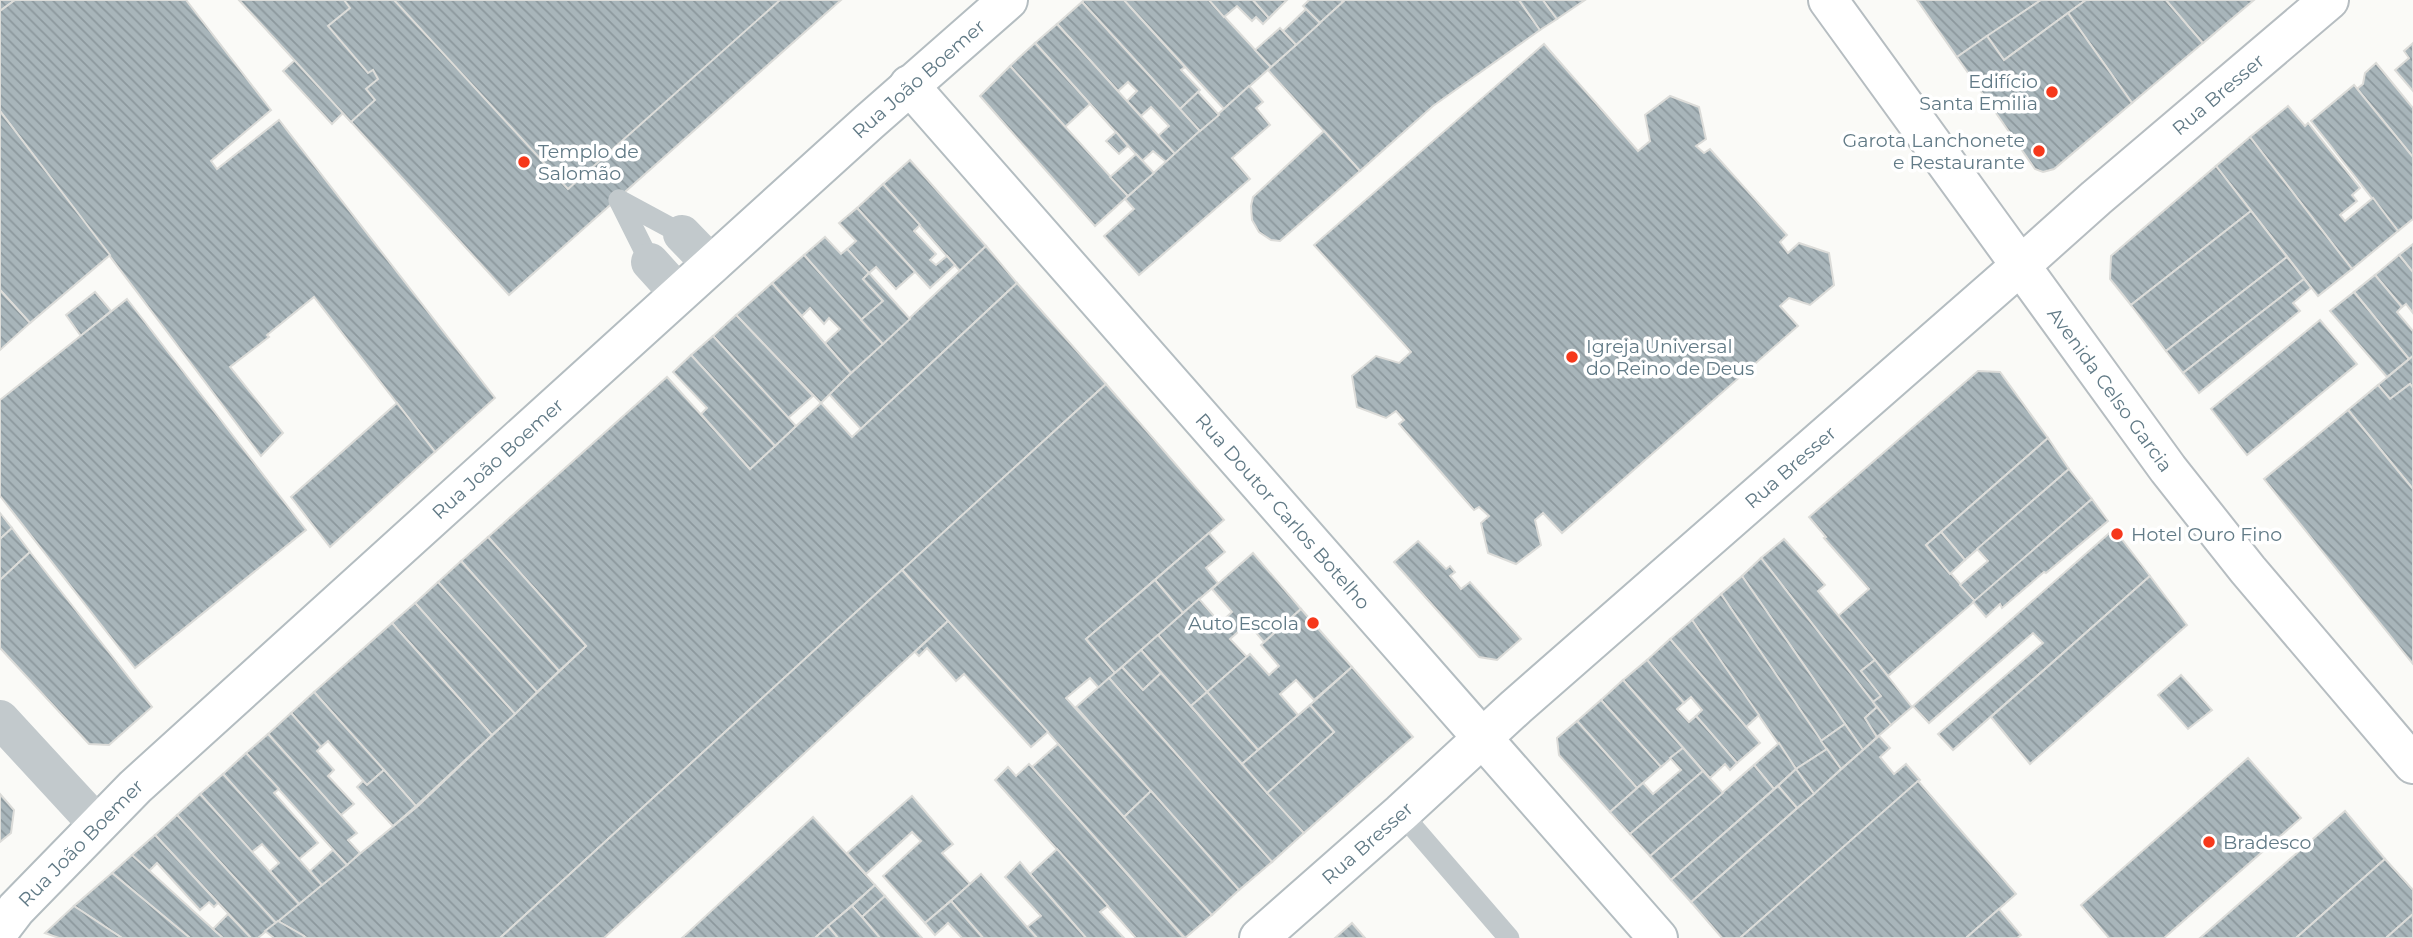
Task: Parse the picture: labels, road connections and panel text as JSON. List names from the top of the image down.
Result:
{
  "streets": {
    "main road": [
      "Rua João Boemer",
      "Rua Bresser",
      "Avenida Celso Garcia",
      "Rua Doutor Carlos Botelho"
    ]
  },
  "crossings": [
    ["Rua João Boemer", "Rua Doutor Carlos Botelho"],
    ["Rua Bresser", "Avenida Celso Garcia"],
    ["Rua Bresser", "Rua Doutor Carlos Botelho"]
  ],
  "places": [
    "Edifício Santa Emilia",
    "Garota Lanchonete e Restaurante",
    "Templo de Salomão",
    "Igreja Universal do Reino de Deus",
    "Hotel Ouro Fino",
    "Auto Escola",
    "Bradesco"
  ]
}
